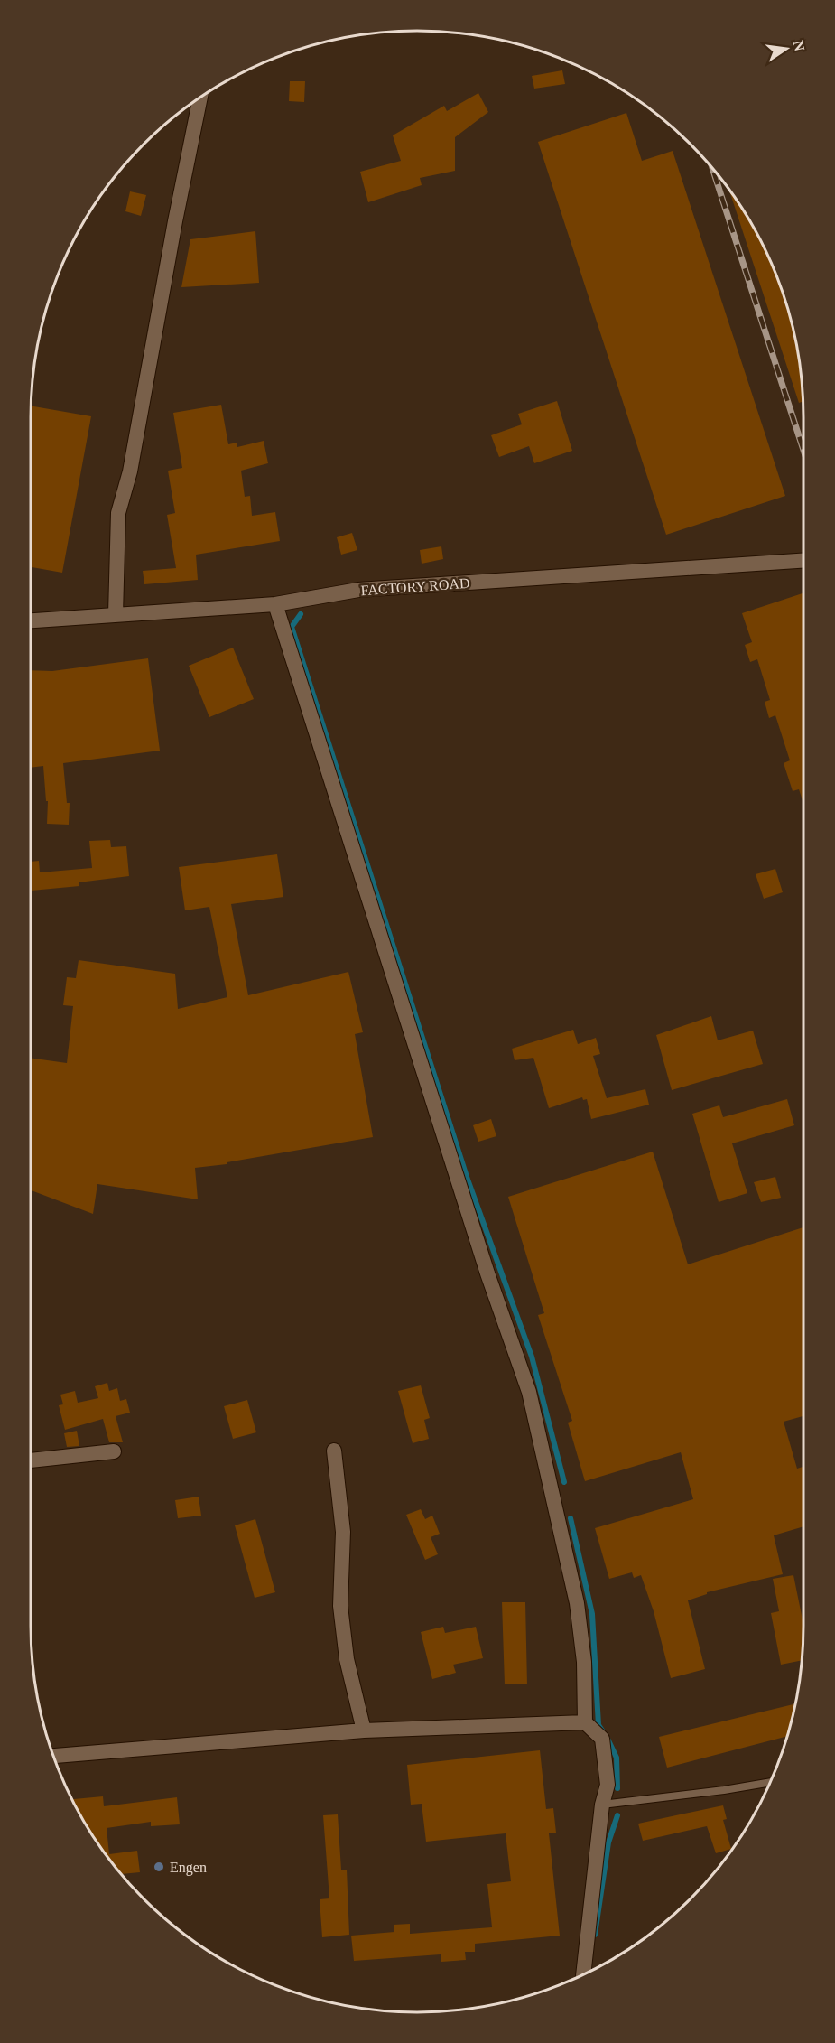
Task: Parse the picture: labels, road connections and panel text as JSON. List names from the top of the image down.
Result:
{
  "streets": {
    "street": ["FACTORY ROAD"]
  },
  "places": ["Engen"],
  "north": "right"
}
